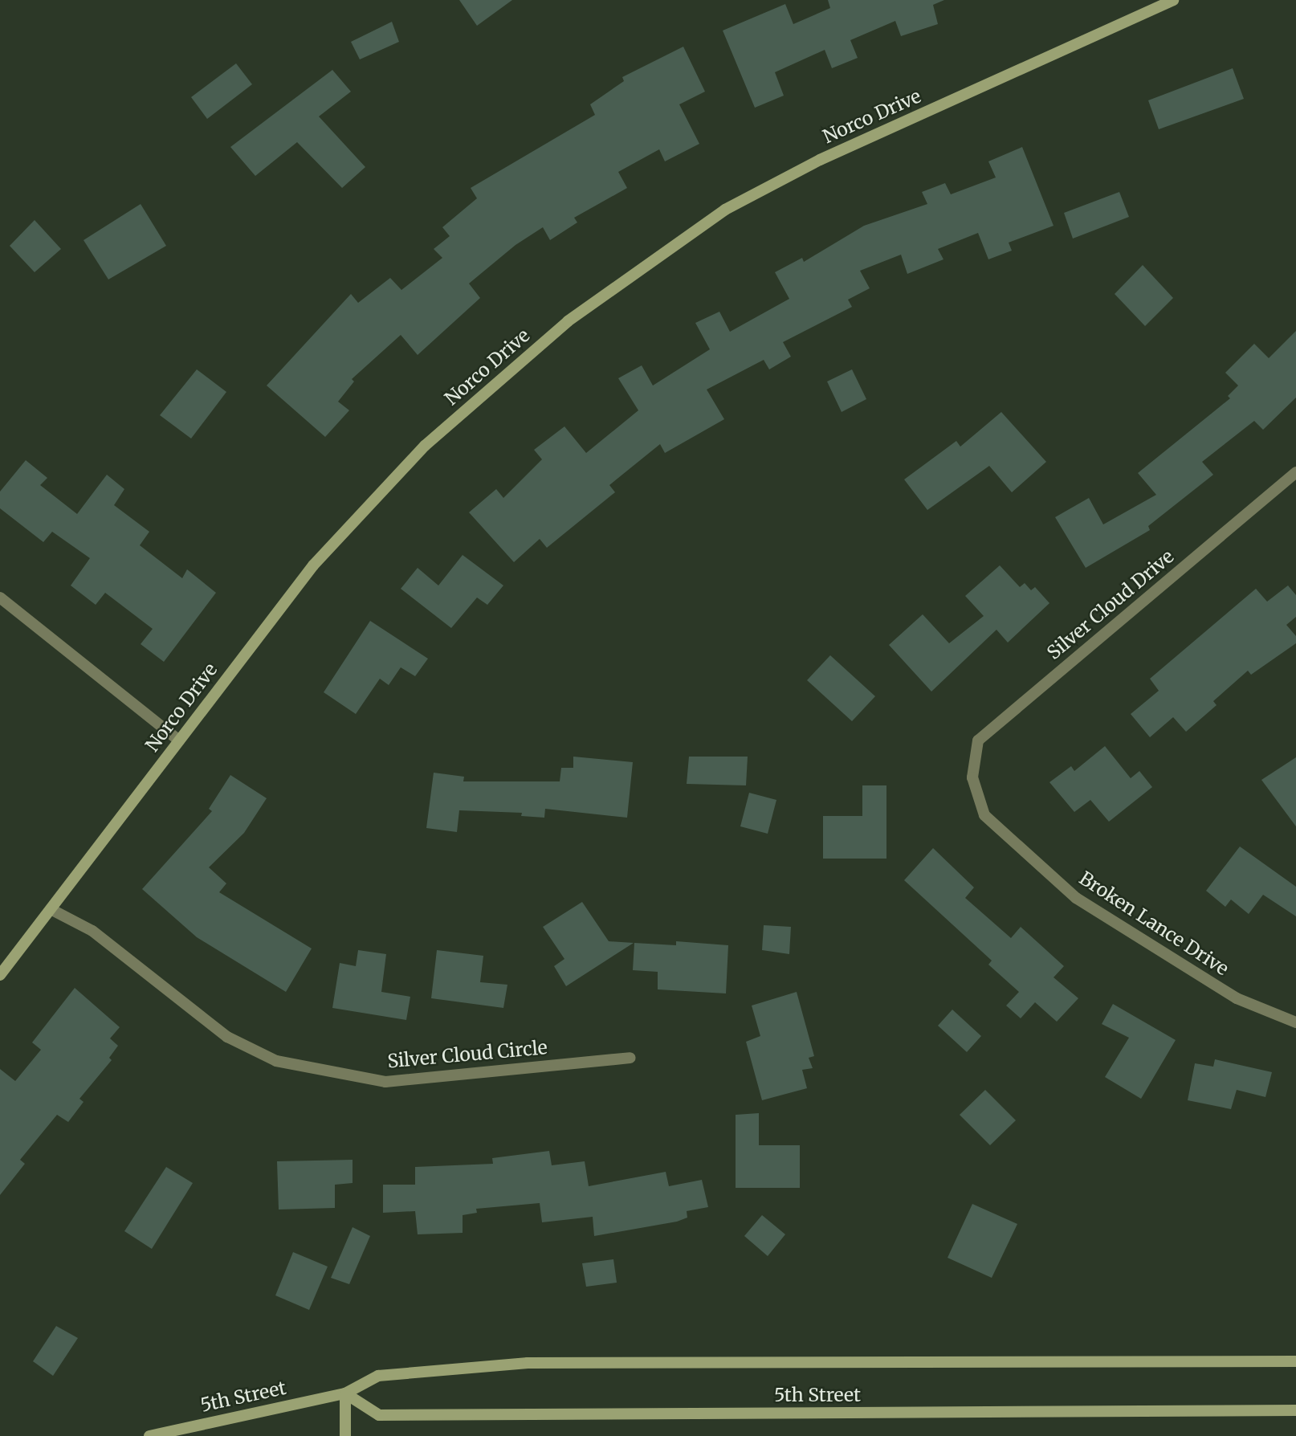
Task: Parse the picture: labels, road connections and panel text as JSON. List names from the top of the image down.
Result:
{
  "streets": {
    "street": [
      "Norco Drive",
      "Silver Cloud Drive",
      "Broken Lance Drive",
      "Silver Cloud Circle",
      "5th Street"
    ]
  },
  "crossings": [
    ["Norco Drive", "Silver Cloud Circle"],
    ["Silver Cloud Drive", "Broken Lance Drive"]
  ]
}
